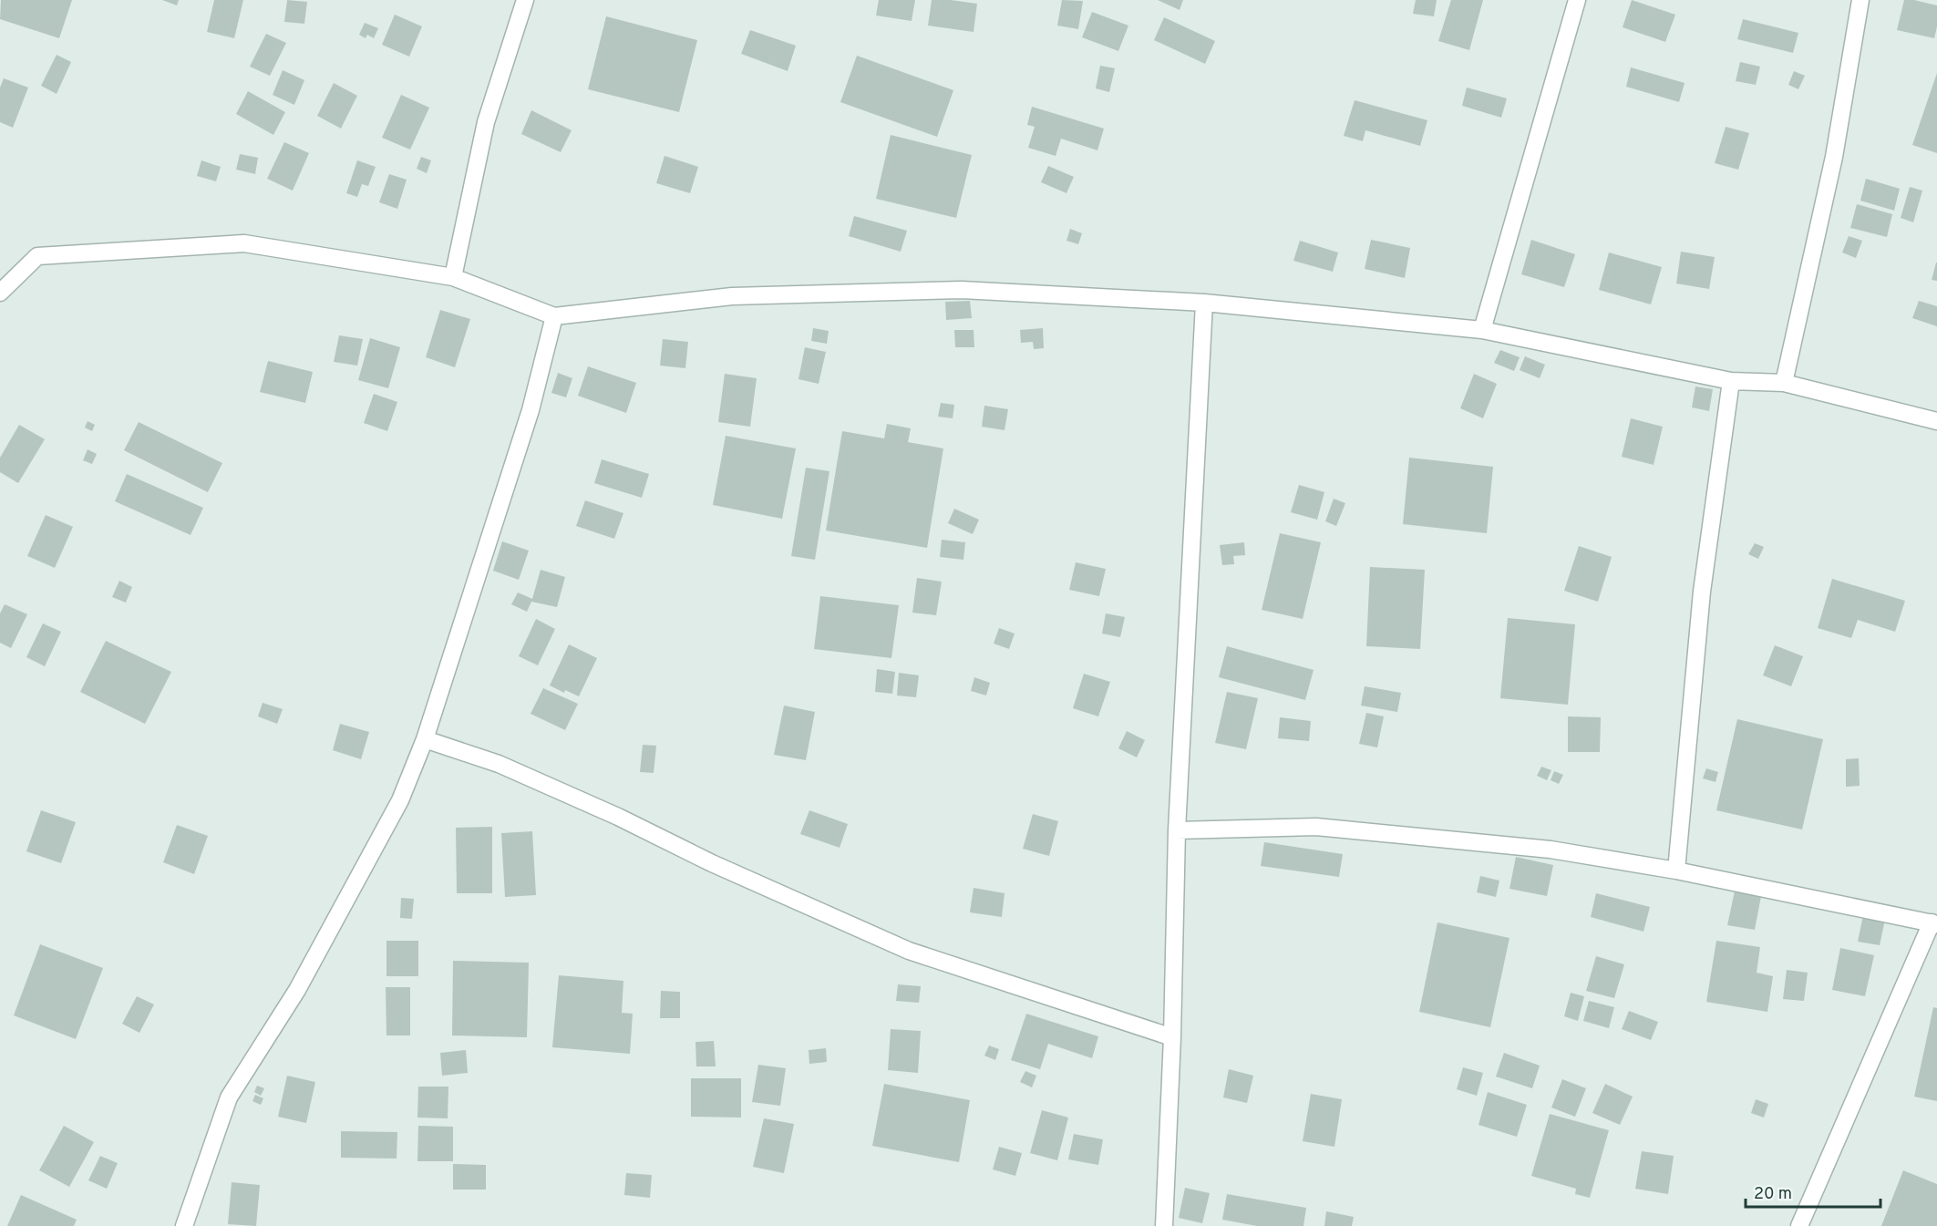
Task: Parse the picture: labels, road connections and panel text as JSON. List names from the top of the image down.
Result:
{
  "scale_bar": "20 m"
}
